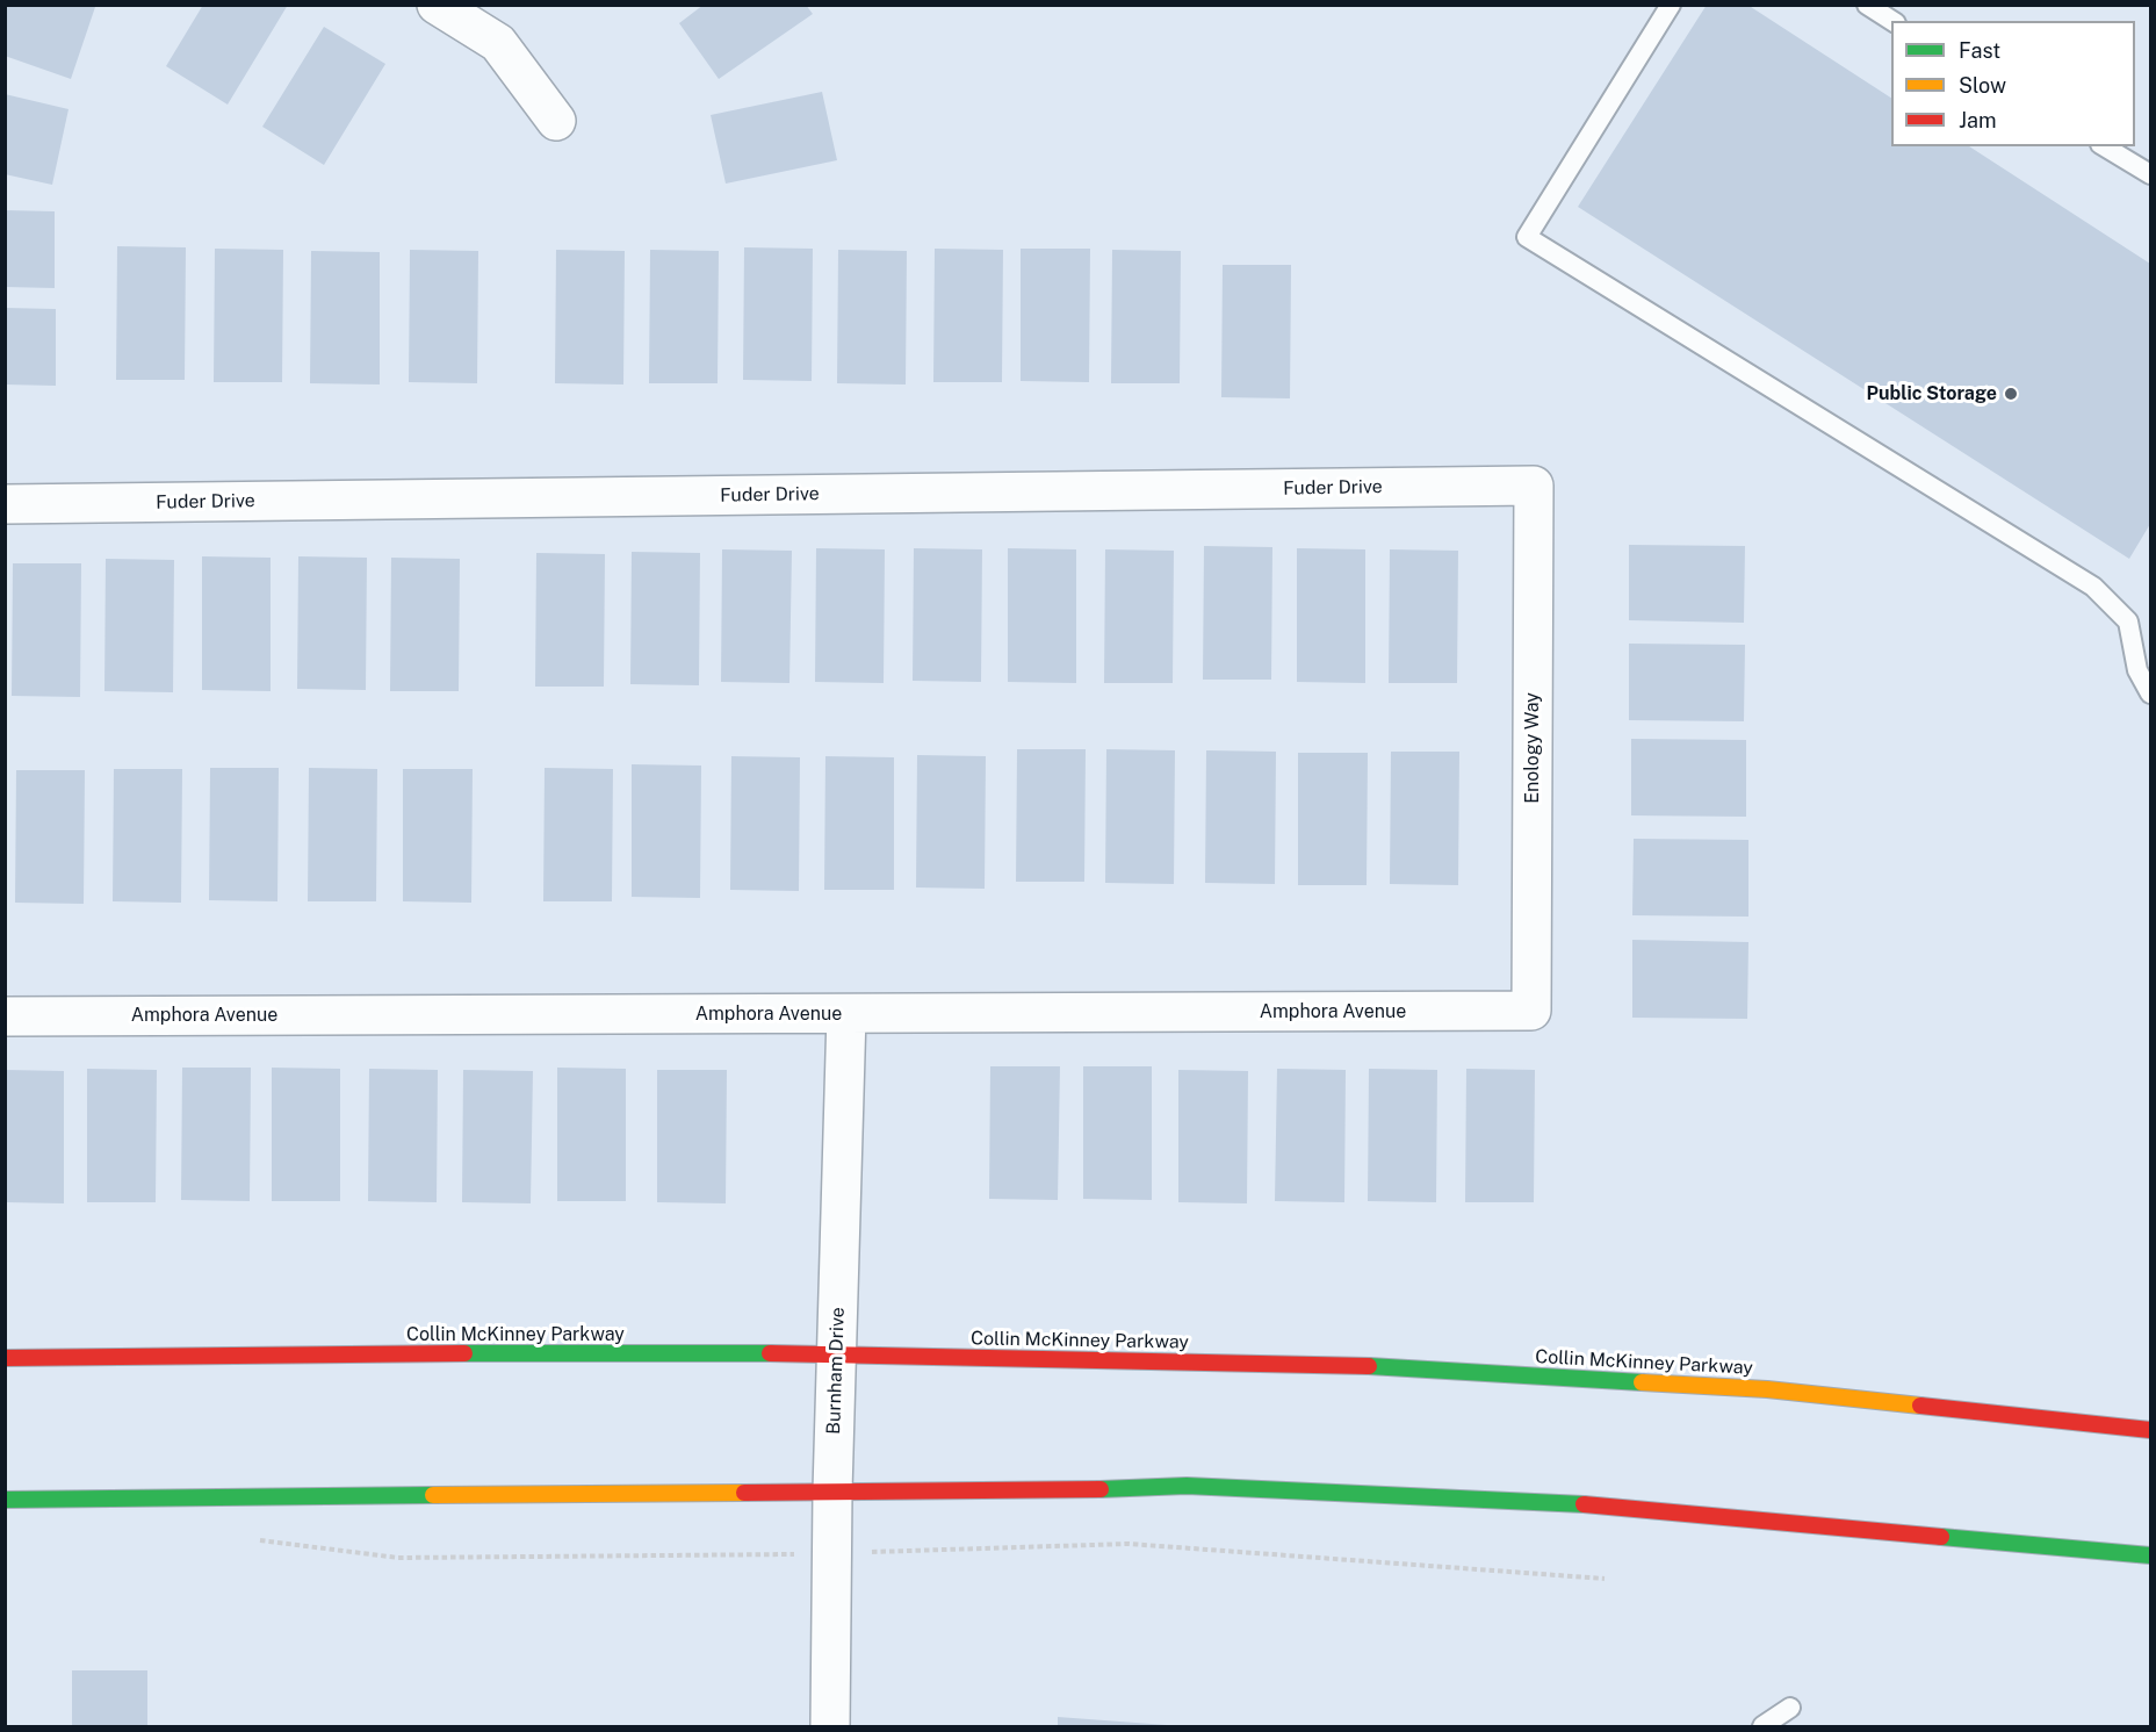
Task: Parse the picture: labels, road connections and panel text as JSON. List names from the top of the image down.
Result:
{
  "streets": {
    "street": [
      "Fuder Drive",
      "Enology Way",
      "Amphora Avenue",
      "Collin McKinney Parkway",
      "Burnham Drive"
    ]
  },
  "crossings": [
    ["Fuder Drive", "Enology Way"],
    ["Enology Way", "Amphora Avenue"],
    ["Amphora Avenue", "Burnham Drive"],
    ["Collin McKinney Parkway", "Burnham Drive"]
  ],
  "places": ["Public Storage"],
  "legend": ["Fast", "Slow", "Jam"]
}
